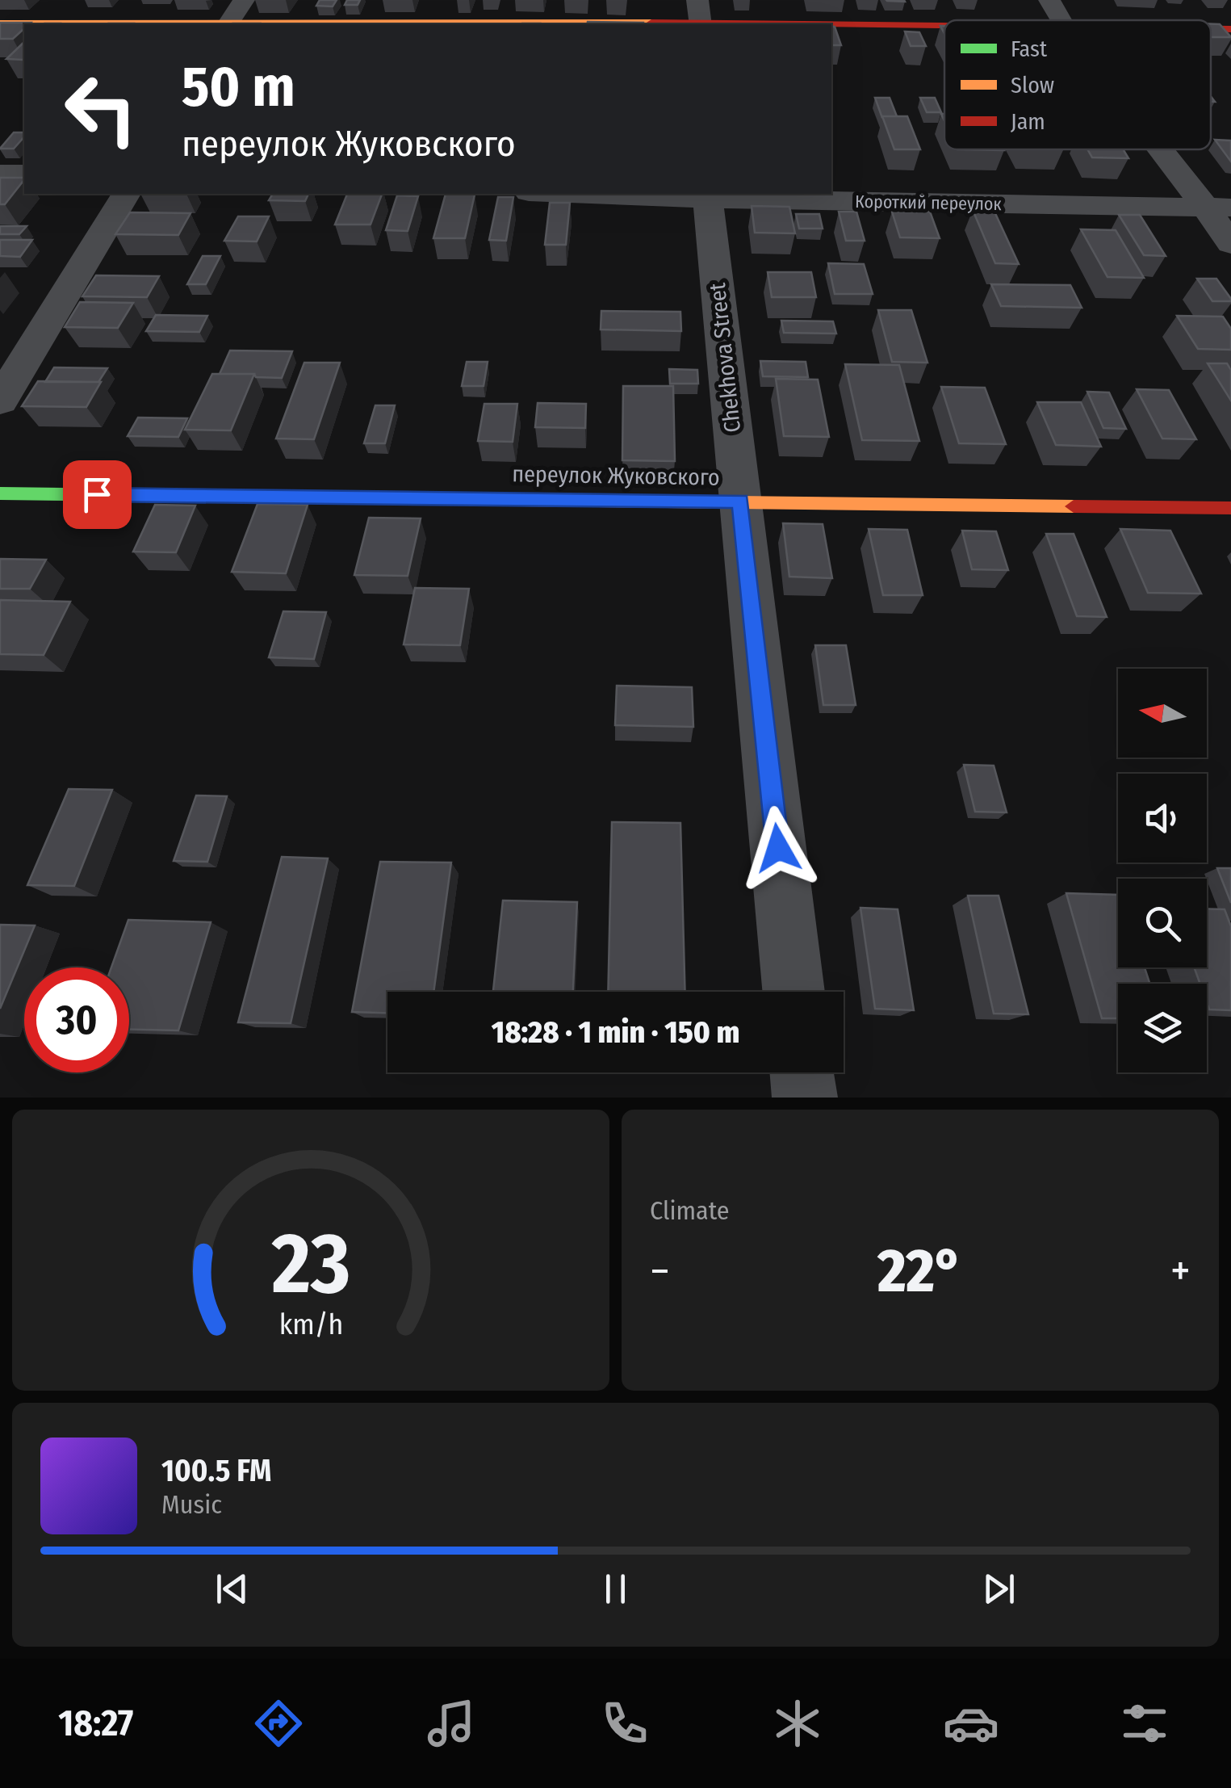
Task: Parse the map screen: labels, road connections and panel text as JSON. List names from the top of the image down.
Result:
{
  "streets": {
    "street": ["Короткий переулок", "Chekhova Street", "переулок Жуковского"]
  },
  "crossings": [
    ["Короткий переулок", "Chekhova Street"],
    ["Chekhova Street", "переулок Жуковского"]
  ],
  "legend": ["Fast", "Slow", "Jam"],
  "north": "left",
  "page": {
    "turn": ["50 m", "переулок Жуковского"],
    "limit": "30",
    "trip": "18:28 · 1 min · 150 m",
    "tile": "Climate",
    "heat": ["−", "22°", "+"],
    "song": ["100.5 FM", "Music"],
    "tabs": "18:27",
    "gauge": ["23", "km/h"]
  }
}
